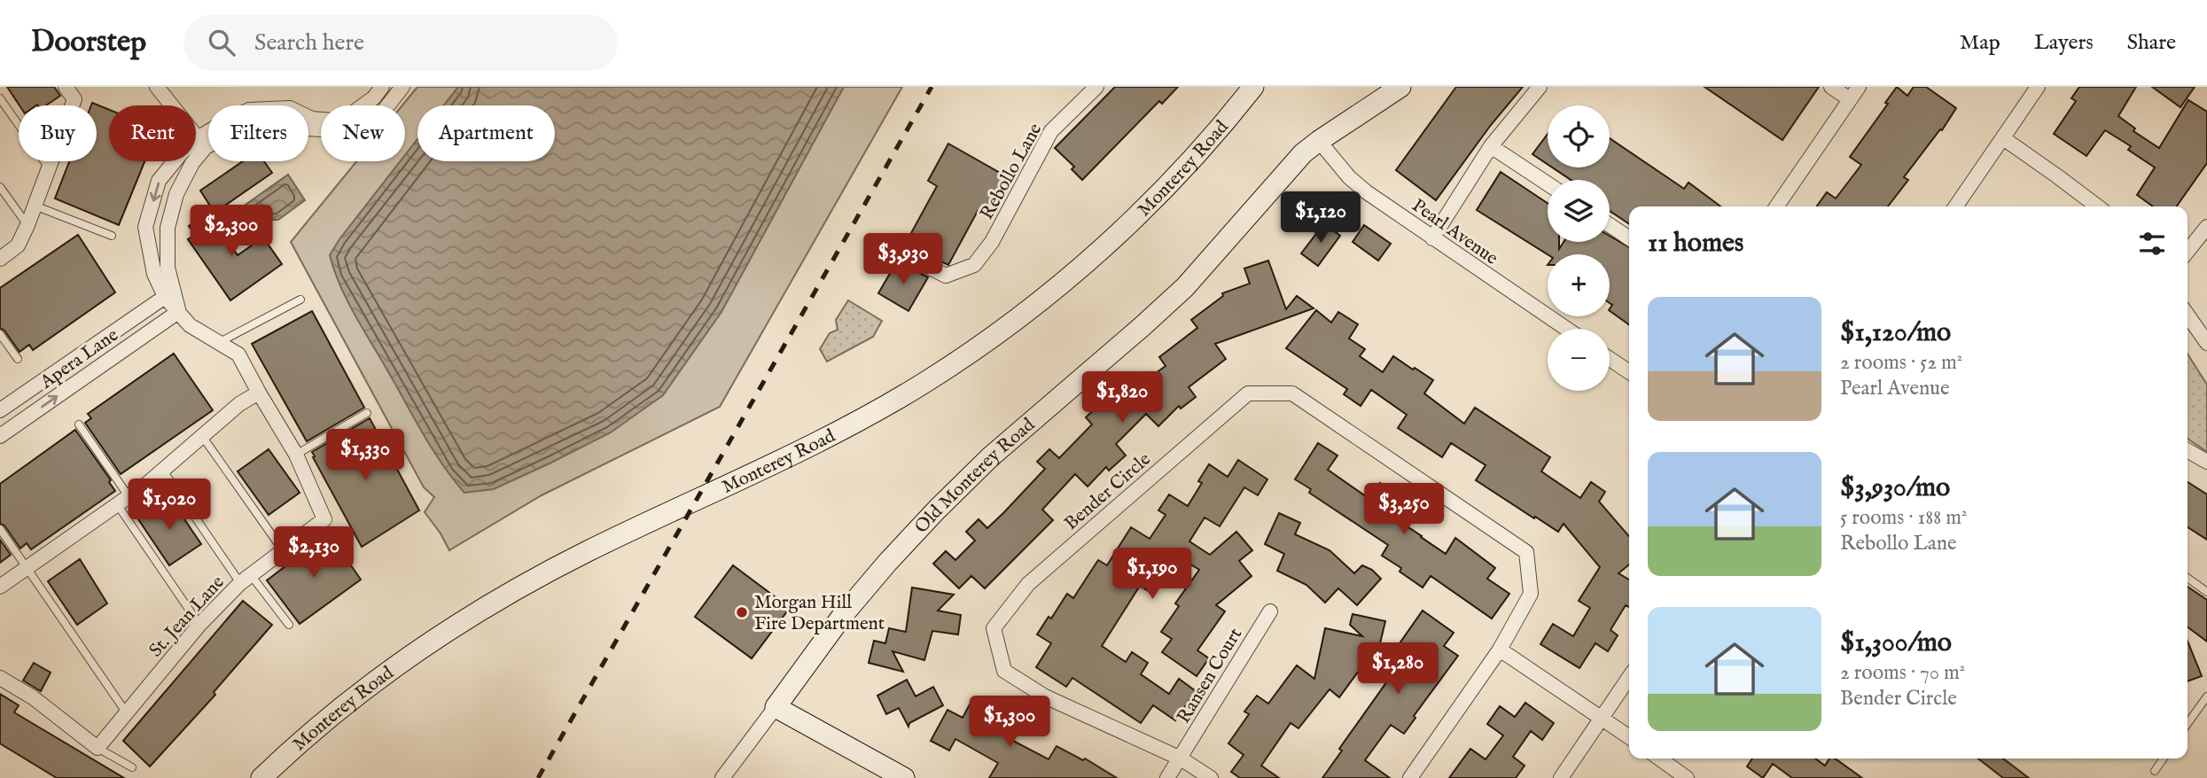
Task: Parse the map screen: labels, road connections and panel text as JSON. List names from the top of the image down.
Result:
{
  "streets": {
    "main road": ["Monterey Road", "Old Monterey Road"],
    "street": [
      "Rebollo Lane",
      "Pearl Avenue",
      "Apera Lane",
      "Bender Circle",
      "St. Jean Lane",
      "Ransen Court"
    ]
  },
  "crossings": [
    ["Pearl Avenue", "Old Monterey Road"],
    ["Apera Lane", "St. Jean Lane"],
    ["Bender Circle", "Ransen Court"]
  ],
  "places": ["Morgan Hill Fire Department"],
  "page": {
    "header": "Doorstep",
    "search": "Search here",
    "nav": ["Map", "Layers", "Share"],
    "map_buttons": ["+", "−"],
    "chip": [
      "Buy",
      "Rent",
      "Filters",
      "New",
      "Apartment"
    ],
    "price": [
      "$1,120",
      "$2,300",
      "$3,930",
      "$1,820",
      "$1,330",
      "$1,020",
      "$3,250",
      "$2,130",
      "$1,190",
      "$1,280",
      "$1,300"
    ],
    "heading": "11 homes",
    "list": [
      {
        "name": "$1,120/mo",
        "note": "2 rooms · 52 m² · Pearl Avenue"
      },
      {
        "name": "$3,930/mo",
        "note": "5 rooms · 188 m² · Rebollo Lane"
      },
      {
        "name": "$1,300/mo",
        "note": "2 rooms · 70 m² · Bender Circle"
      }
    ]
  }
}
